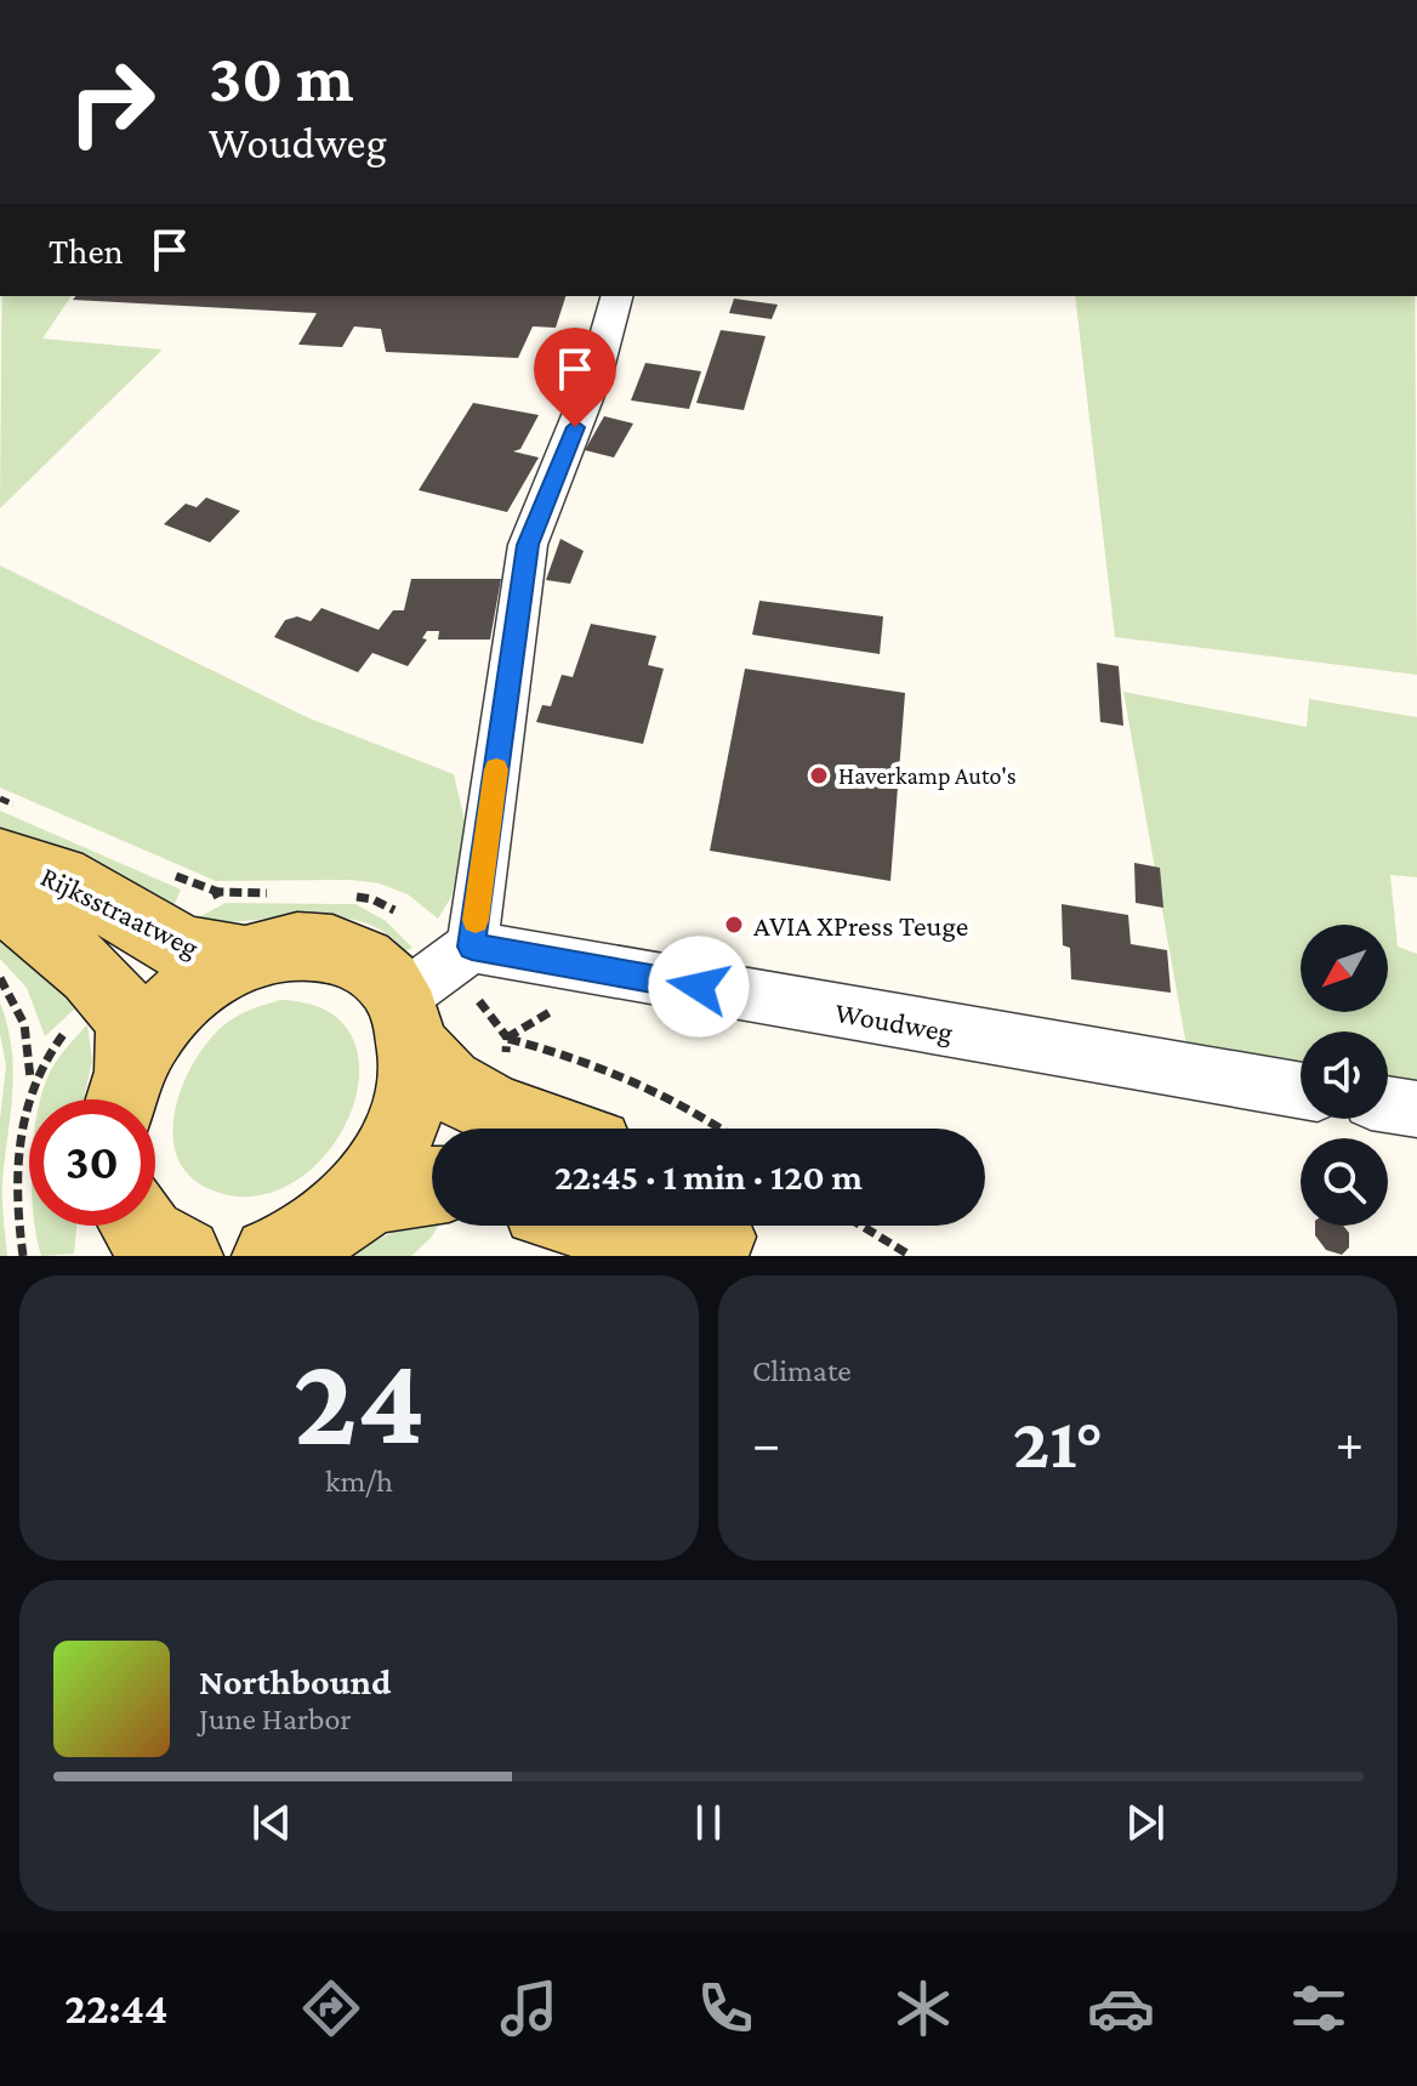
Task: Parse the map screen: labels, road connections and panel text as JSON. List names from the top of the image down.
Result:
{
  "streets": {
    "main road": ["Rijksstraatweg"],
    "street": ["Woudweg"]
  },
  "places": ["Haverkamp Auto's", "AVIA XPress Teuge"],
  "north": "bottom left",
  "page": {
    "turn": ["30 m", "Woudweg"],
    "then": "Then",
    "limit": "30",
    "trip": "22:45 · 1 min · 120 m",
    "tile": [
      ["24", "km/h"],
      "Climate"
    ],
    "heat": ["−", "21°", "+"],
    "song": ["Northbound", "June Harbor"],
    "tabs": "22:44"
  }
}
